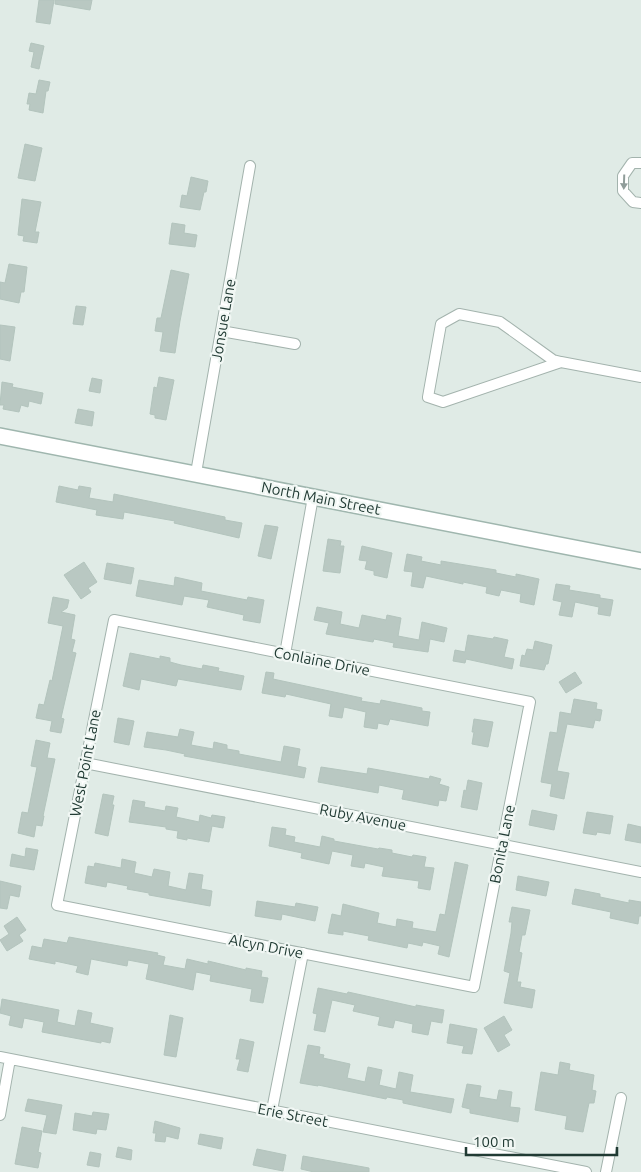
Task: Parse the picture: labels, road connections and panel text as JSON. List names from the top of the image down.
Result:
{
  "streets": {
    "main road": ["North Main Street"],
    "street": [
      "Jonsue Lane",
      "Conlaine Drive",
      "West Point Lane",
      "Ruby Avenue",
      "Bonita Lane",
      "Alcyn Drive",
      "Erie Street"
    ]
  },
  "crossings": [
    ["Jonsue Lane", "North Main Street"],
    ["Conlaine Drive", "West Point Lane"],
    ["Conlaine Drive", "Bonita Lane"],
    ["West Point Lane", "Ruby Avenue"],
    ["West Point Lane", "Alcyn Drive"],
    ["Ruby Avenue", "Bonita Lane"],
    ["Bonita Lane", "Alcyn Drive"]
  ],
  "scale_bar": "100 m"
}
